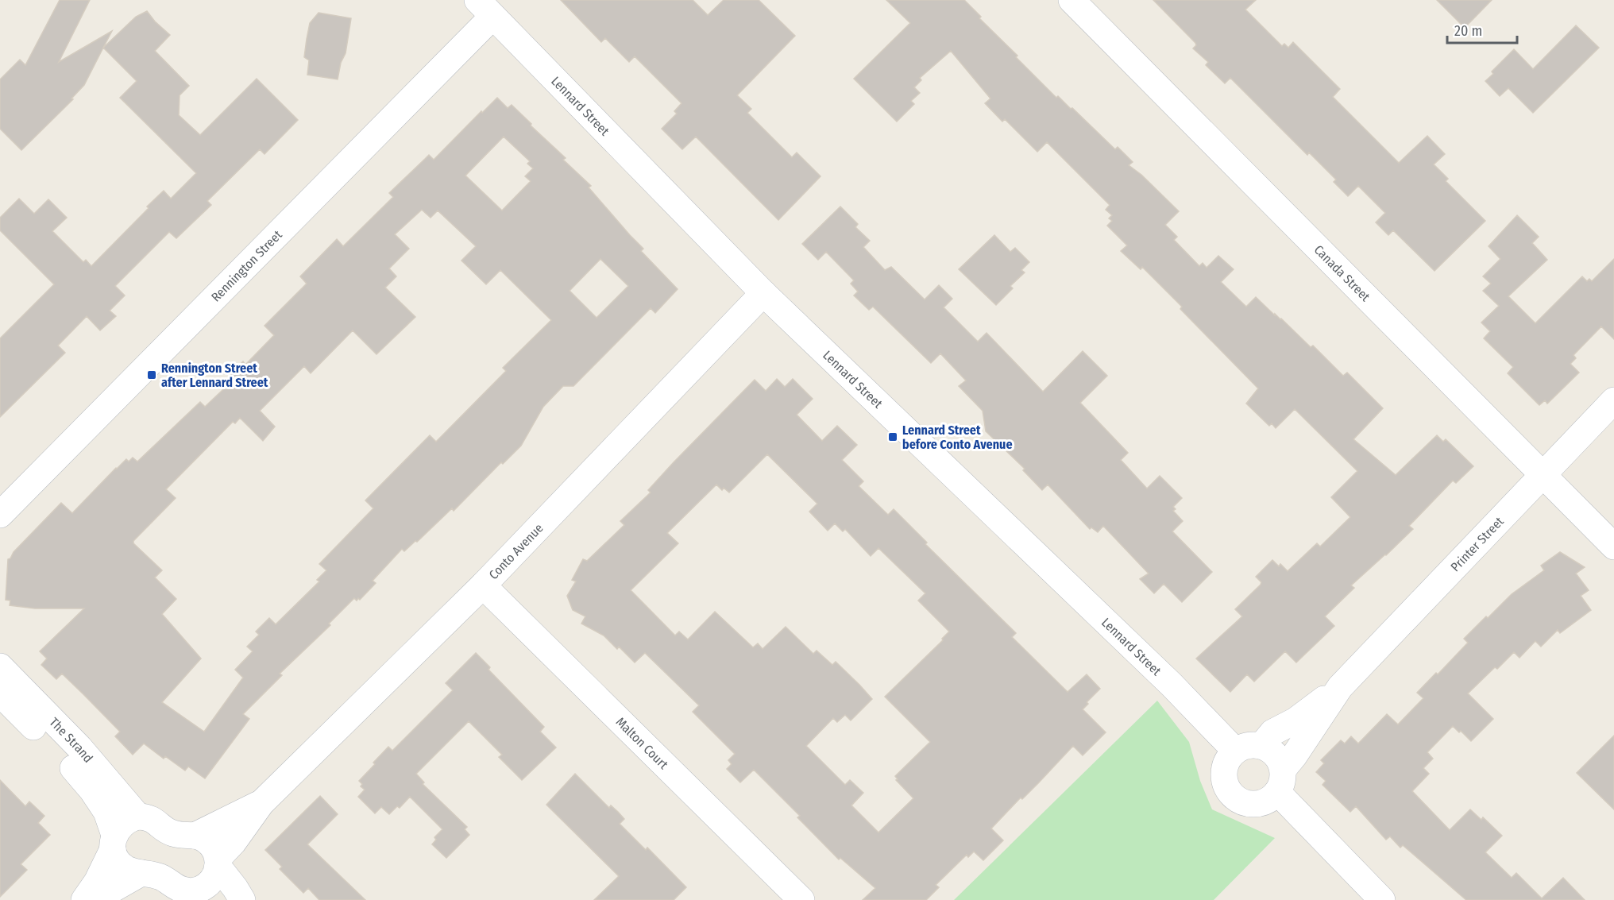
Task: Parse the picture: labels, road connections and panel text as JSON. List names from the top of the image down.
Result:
{
  "streets": {
    "street": [
      "Lennard Street",
      "Rennington Street",
      "Canada Street",
      "Printer Street",
      "Conto Avenue",
      "The Strand",
      "Malton Court"
    ]
  },
  "crossings": [
    ["Lennard Street", "Rennington Street"],
    ["Lennard Street", "Printer Street"],
    ["Lennard Street", "Conto Avenue"],
    ["Canada Street", "Printer Street"],
    ["Conto Avenue", "The Strand"],
    ["Conto Avenue", "Malton Court"]
  ],
  "places": {
    "transit": ["Rennington Street after Lennard Street", "Lennard Street before Conto Avenue"]
  },
  "scale_bar": "20 m"
}
